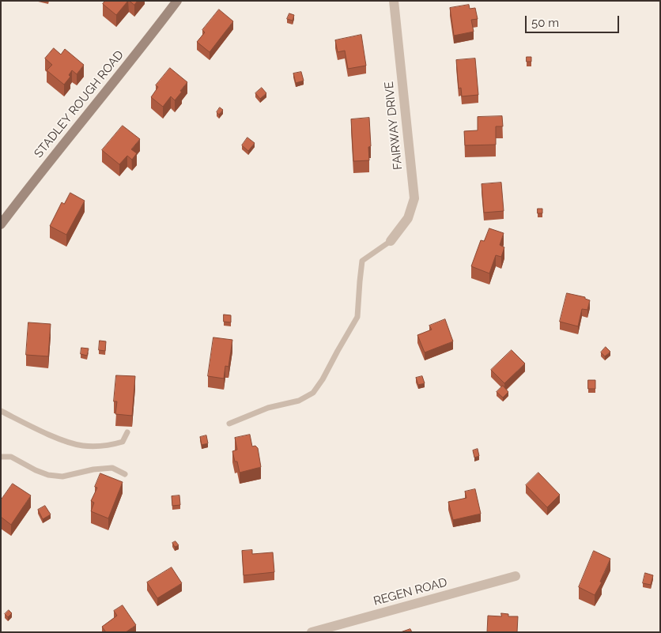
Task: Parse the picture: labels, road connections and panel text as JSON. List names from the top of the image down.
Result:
{
  "streets": {
    "main road": ["STADLEY ROUGH ROAD"],
    "street": ["FAIRWAY DRIVE", "REGEN ROAD"]
  },
  "scale_bar": "50 m"
}
